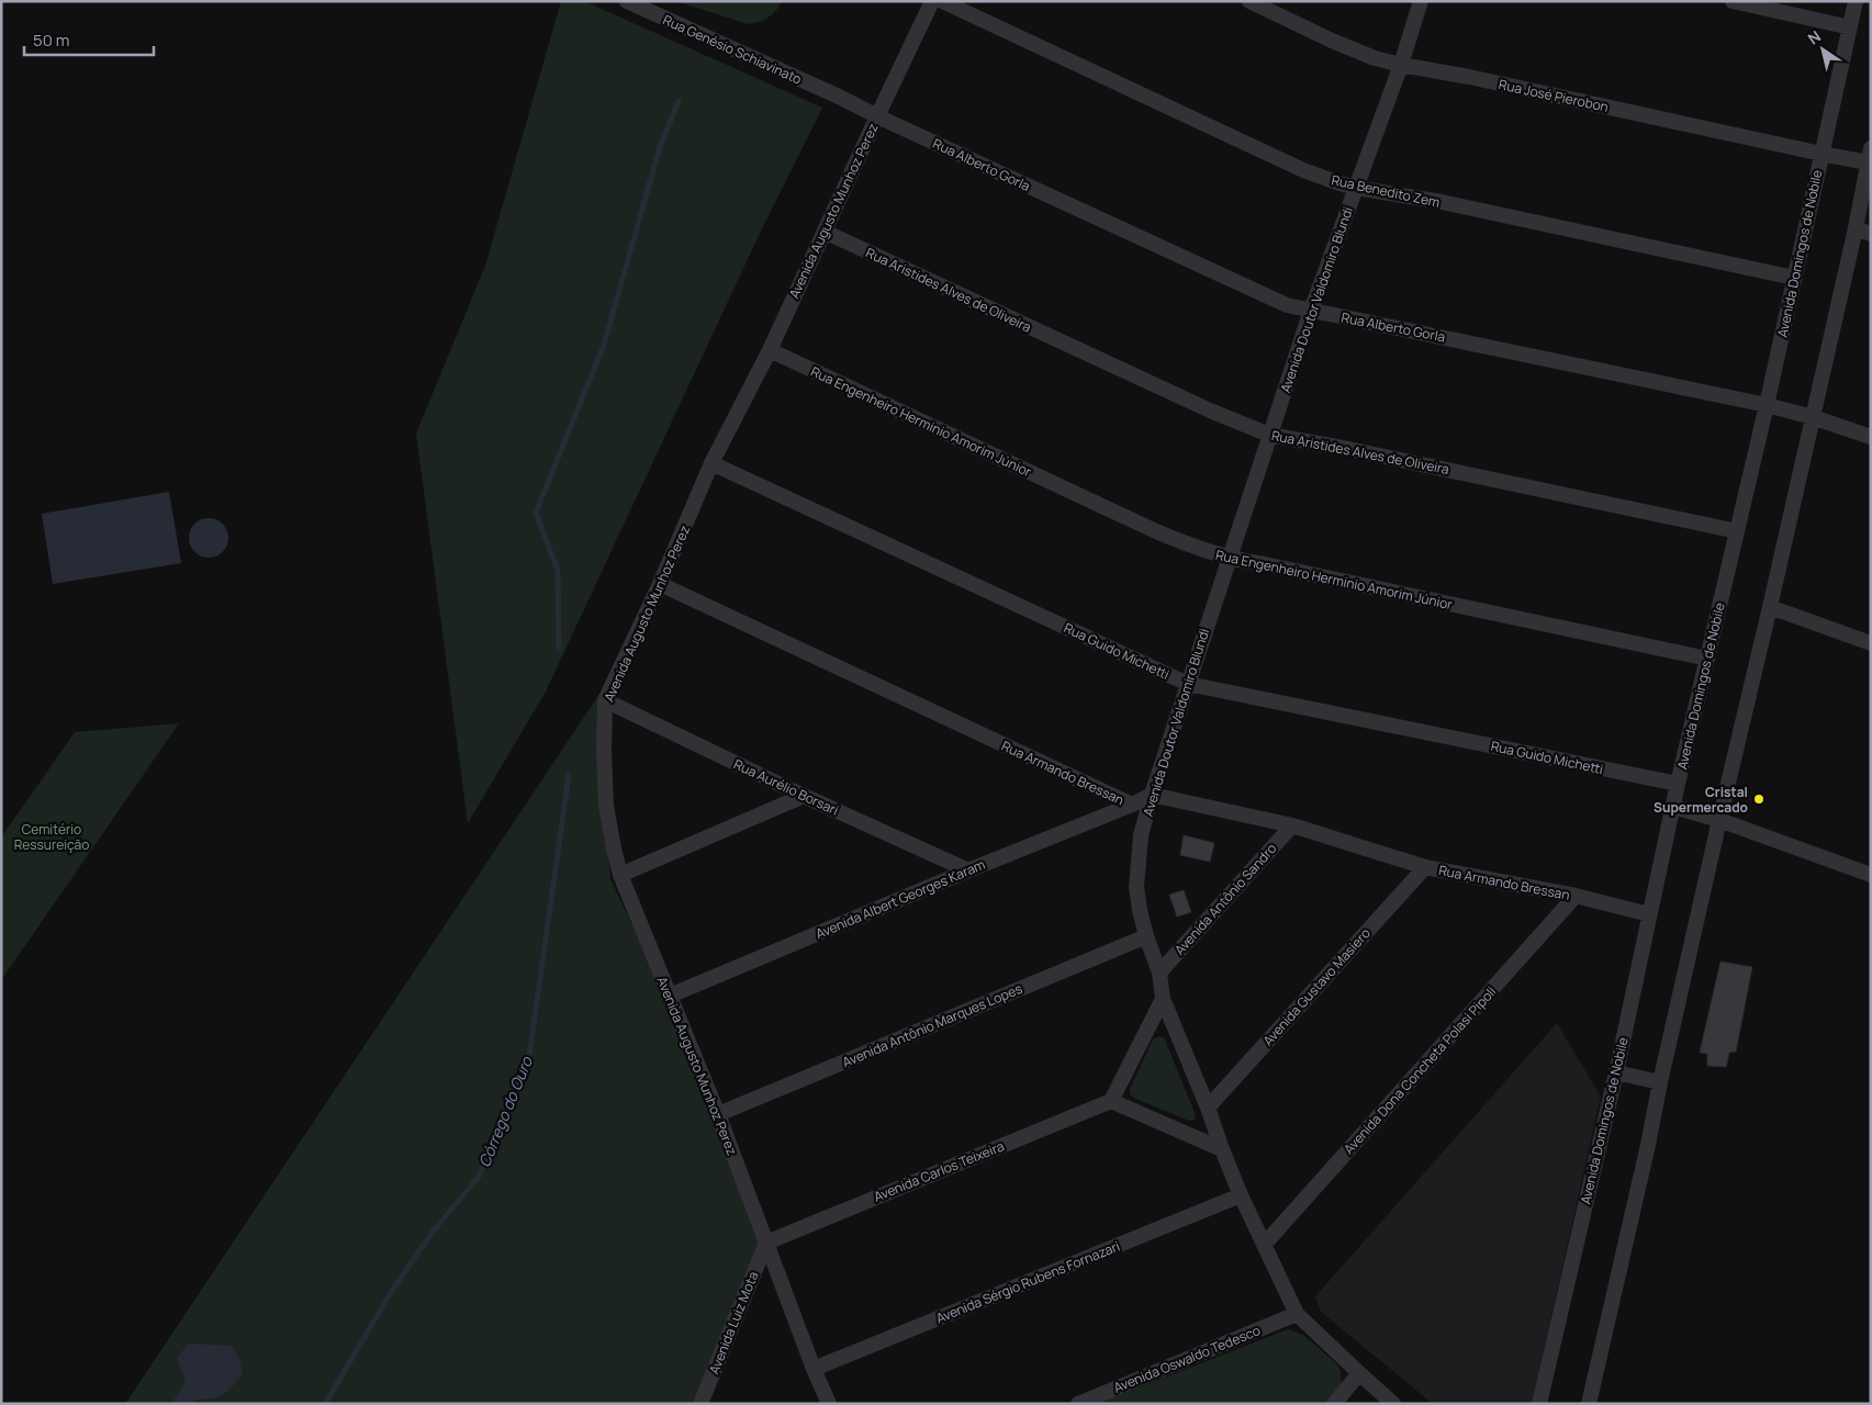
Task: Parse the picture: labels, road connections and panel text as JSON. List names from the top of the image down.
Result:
{
  "streets": {
    "street": [
      "Rua Genésio Schiavinato",
      "Rua José Pierobon",
      "Rua Alberto Gorla",
      "Rua Benedito Zem",
      "Avenida Augusto Munhoz Perez",
      "Avenida Domingos de Nobile",
      "Rua Aristides Alves de Oliveira",
      "Avenida Doutor Valdomiro Blundi",
      "Rua Engenheiro Herminio Amorim Júnior",
      "Rua Guido Michetti",
      "Rua Armando Bressan",
      "Rua Aurélio Borsari",
      "Avenida Albert Georges Karam",
      "Avenida Antônio Sandro",
      "Avenida Gustavo Masiero",
      "Avenida Antônio Marques Lopes",
      "Avenida Dona Concheta Polasi Pipoli",
      "Avenida Carlos Teixeira",
      "Avenida Sérgio Rubens Fornazari",
      "Avenida Luiz Mota",
      "Avenida Oswaldo Tedesco"
    ]
  },
  "crossings": [
    ["Rua Genésio Schiavinato", "Rua Alberto Gorla"],
    ["Rua Genésio Schiavinato", "Avenida Augusto Munhoz Perez"],
    ["Rua José Pierobon", "Avenida Domingos de Nobile"],
    ["Rua José Pierobon", "Avenida Doutor Valdomiro Blundi"],
    ["Rua Alberto Gorla", "Avenida Augusto Munhoz Perez"],
    ["Rua Alberto Gorla", "Avenida Domingos de Nobile"],
    ["Rua Alberto Gorla", "Avenida Doutor Valdomiro Blundi"],
    ["Rua Benedito Zem", "Avenida Domingos de Nobile"],
    ["Rua Benedito Zem", "Avenida Doutor Valdomiro Blundi"],
    ["Avenida Augusto Munhoz Perez", "Rua Aristides Alves de Oliveira"],
    ["Avenida Augusto Munhoz Perez", "Rua Engenheiro Herminio Amorim Júnior"],
    ["Avenida Augusto Munhoz Perez", "Rua Guido Michetti"],
    ["Avenida Augusto Munhoz Perez", "Rua Armando Bressan"],
    ["Avenida Augusto Munhoz Perez", "Rua Aurélio Borsari"],
    ["Avenida Augusto Munhoz Perez", "Avenida Albert Georges Karam"],
    ["Avenida Augusto Munhoz Perez", "Avenida Antônio Marques Lopes"],
    ["Avenida Augusto Munhoz Perez", "Avenida Carlos Teixeira"],
    ["Avenida Augusto Munhoz Perez", "Avenida Sérgio Rubens Fornazari"],
    ["Avenida Augusto Munhoz Perez", "Avenida Luiz Mota"],
    ["Avenida Domingos de Nobile", "Rua Aristides Alves de Oliveira"],
    ["Avenida Domingos de Nobile", "Rua Engenheiro Herminio Amorim Júnior"],
    ["Avenida Domingos de Nobile", "Rua Guido Michetti"],
    ["Avenida Domingos de Nobile", "Rua Armando Bressan"],
    ["Rua Aristides Alves de Oliveira", "Avenida Doutor Valdomiro Blundi"],
    ["Avenida Doutor Valdomiro Blundi", "Rua Engenheiro Herminio Amorim Júnior"],
    ["Avenida Doutor Valdomiro Blundi", "Rua Guido Michetti"],
    ["Avenida Doutor Valdomiro Blundi", "Rua Armando Bressan"],
    ["Avenida Doutor Valdomiro Blundi", "Avenida Antônio Sandro"],
    ["Avenida Doutor Valdomiro Blundi", "Avenida Gustavo Masiero"],
    ["Avenida Doutor Valdomiro Blundi", "Avenida Antônio Marques Lopes"],
    ["Avenida Doutor Valdomiro Blundi", "Avenida Dona Concheta Polasi Pipoli"],
    ["Avenida Doutor Valdomiro Blundi", "Avenida Sérgio Rubens Fornazari"],
    ["Avenida Doutor Valdomiro Blundi", "Avenida Oswaldo Tedesco"],
    ["Rua Armando Bressan", "Avenida Albert Georges Karam"],
    ["Rua Armando Bressan", "Avenida Antônio Sandro"],
    ["Rua Armando Bressan", "Avenida Gustavo Masiero"],
    ["Rua Armando Bressan", "Avenida Dona Concheta Polasi Pipoli"],
    ["Rua Aurélio Borsari", "Avenida Albert Georges Karam"],
    ["Avenida Carlos Teixeira", "Avenida Luiz Mota"]
  ],
  "water": ["Córrego do Ouro"],
  "parks": ["Cemitério Ressureição"],
  "places": ["Cristal Supermercado"],
  "scale_bar": "50 m",
  "north": "top left"
}
